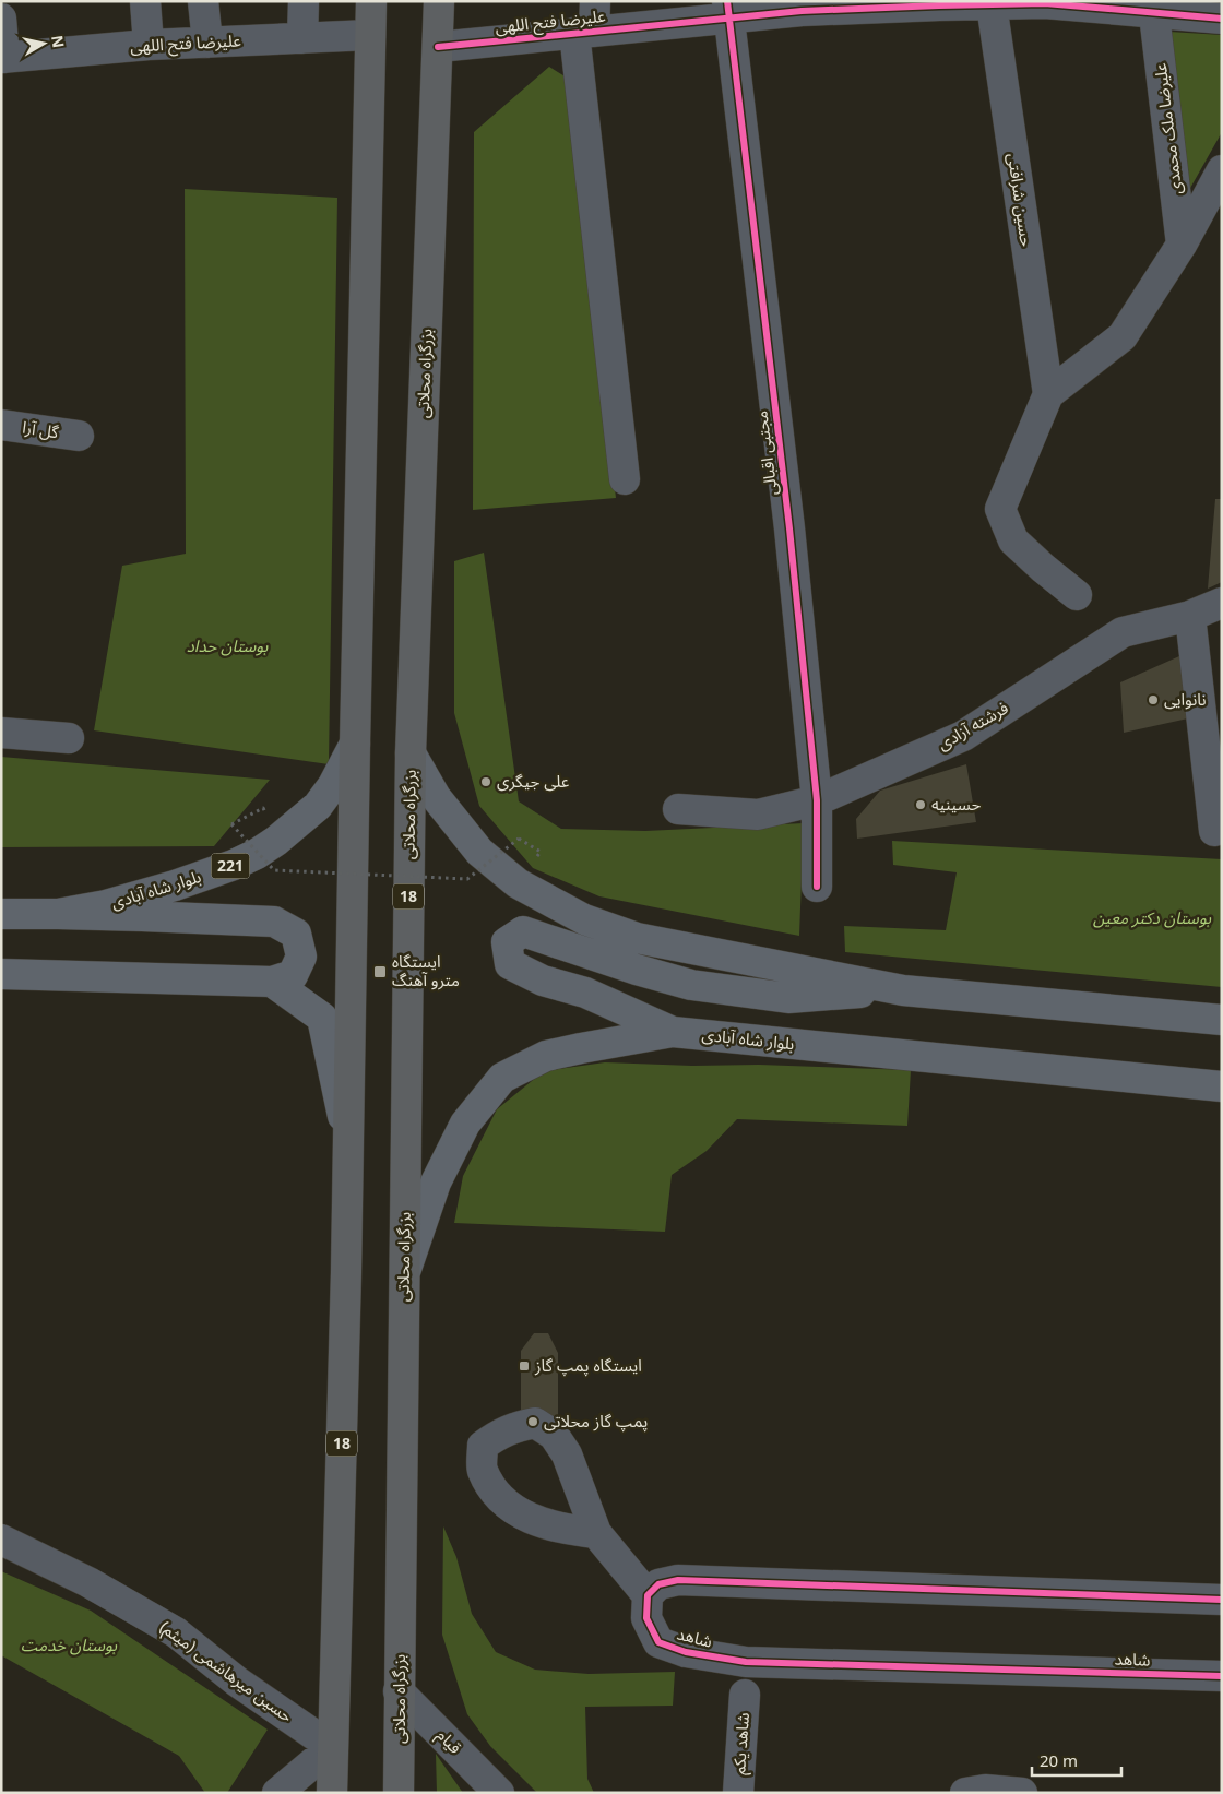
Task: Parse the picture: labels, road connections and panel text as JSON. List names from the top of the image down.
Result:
{
  "streets": {
    "highway": ["بزرگراه محلاتی", "18"],
    "main road": ["221", "بلوار شاه آبادی"],
    "street": [
      "علیرضا فتح‌ اللهی",
      "علیرضا فتح اللهی",
      "علیرضا ملک محمدی",
      "حسین شرافتی",
      "گل آرا",
      "مجتبی اقبالی",
      "فرشته آزادی",
      "شاهد",
      "حسین میرهاشمی (میثم)",
      "قیام",
      "شاهد یکم"
    ]
  },
  "crossings": [
    ["علیرضا فتح‌ اللهی", "علیرضا ملک محمدی"],
    ["علیرضا فتح‌ اللهی", "حسین شرافتی"],
    ["علیرضا فتح‌ اللهی", "بزرگراه محلاتی"],
    ["علیرضا فتح‌ اللهی", "مجتبی اقبالی"],
    ["علیرضا فتح اللهی", "18"],
    ["علیرضا ملک محمدی", "حسین شرافتی"],
    ["بزرگراه محلاتی", "بلوار شاه آبادی"],
    ["بزرگراه محلاتی", "قیام"],
    ["مجتبی اقبالی", "فرشته آزادی"],
    ["221", "بلوار شاه آبادی"],
    ["بلوار شاه آبادی", "18"],
    ["18", "حسین میرهاشمی (میثم)"]
  ],
  "parks": ["بوستان حداد", "بوستان دکتر معین", "بوستان خدمت"],
  "places": {
    "other": [
      "نانوایی",
      "علی جیگری",
      "حسینیه",
      "پمپ گاز محلاتی"
    ],
    "transit": ["ایستگاه مترو آهنگ", "ایستگاه پمپ گاز"]
  },
  "scale_bar": "20 m",
  "north": "right"
}
